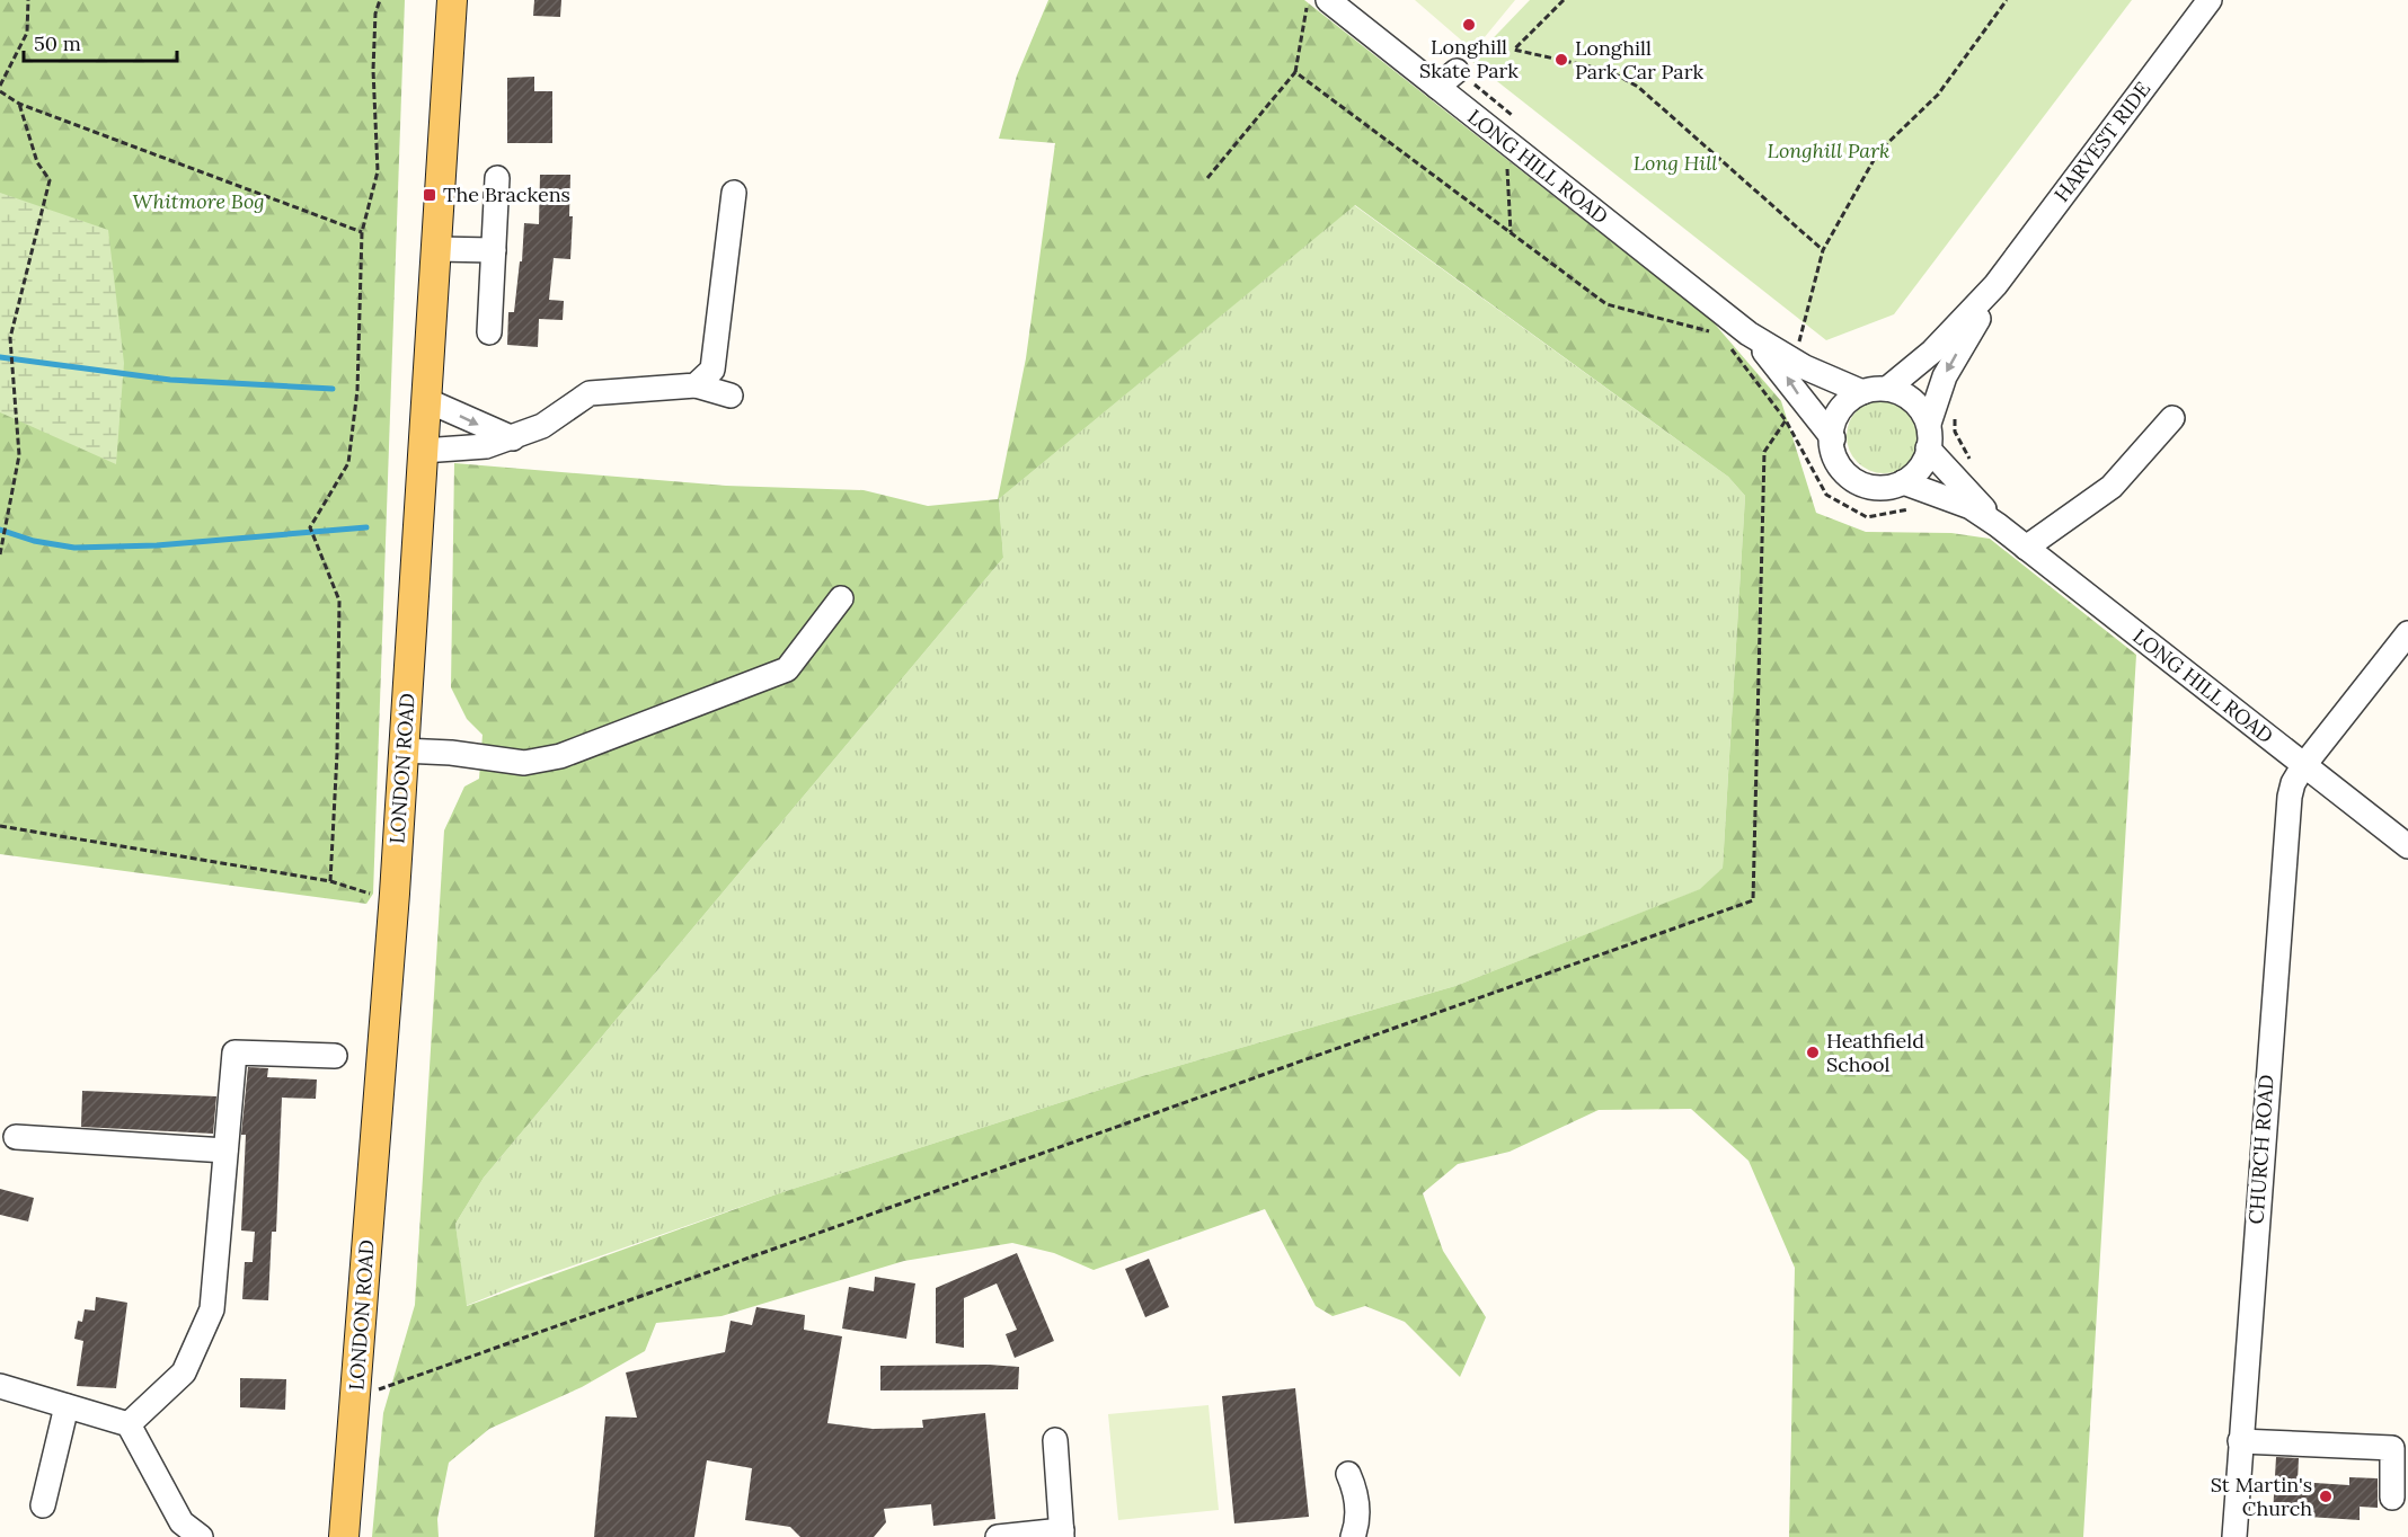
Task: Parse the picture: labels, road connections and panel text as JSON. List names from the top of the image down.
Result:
{
  "streets": {
    "main road": ["LONDON ROAD"],
    "street": ["HARVEST RIDE", "LONG HILL ROAD", "CHURCH ROAD"]
  },
  "crossings": [
    ["HARVEST RIDE", "LONG HILL ROAD"],
    ["LONG HILL ROAD", "CHURCH ROAD"]
  ],
  "parks": ["Longhill Park", "Long Hill", "Whitmore Bog"],
  "places": {
    "other": [
      "Longhill Skate Park",
      "Longhill Park Car Park",
      "Heathfield School",
      "St Martin's Church"
    ],
    "transit": ["The Brackens"]
  },
  "scale_bar": "50 m"
}
